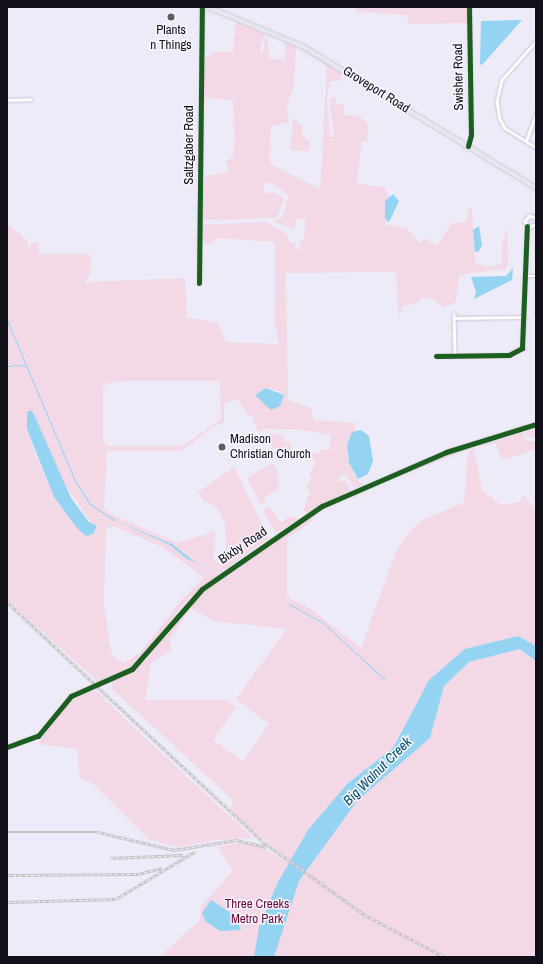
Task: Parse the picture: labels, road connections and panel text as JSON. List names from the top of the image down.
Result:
{
  "streets": {
    "main road": ["Groveport Road"],
    "street": ["Swisher Road", "Saltzgaber Road", "Bixby Road"]
  },
  "crossings": [
    ["Swisher Road", "Groveport Road"]
  ],
  "water": ["Big Walnut Creek"],
  "parks": ["Three Creeks Metro Park"],
  "places": ["Plants n Things", "Madison Christian Church"]
}
